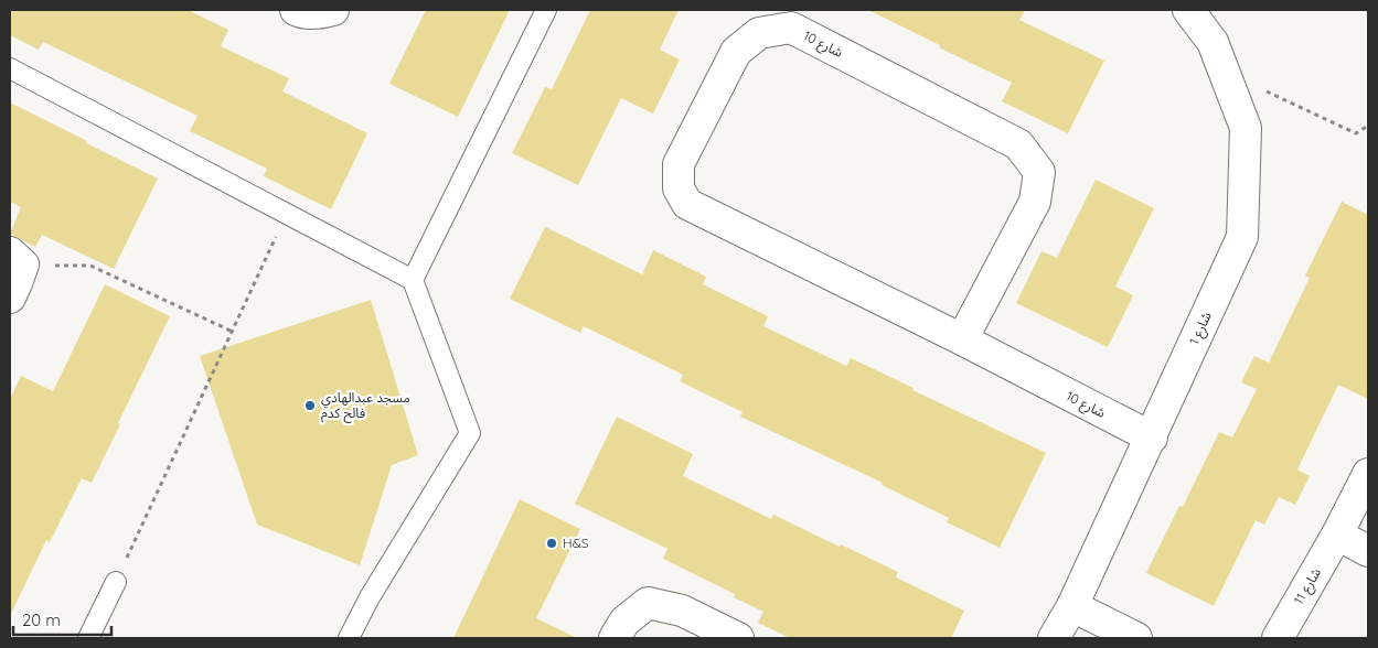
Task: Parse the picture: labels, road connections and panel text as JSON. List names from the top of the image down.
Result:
{
  "streets": {
    "street": ["شارع 10", "شارع 1", "شارع 11"]
  },
  "crossings": [
    ["شارع 10", "شارع 1"]
  ],
  "places": ["مسجد عبدالهادي فالح كدم", "H&S"],
  "scale_bar": "20 m"
}
